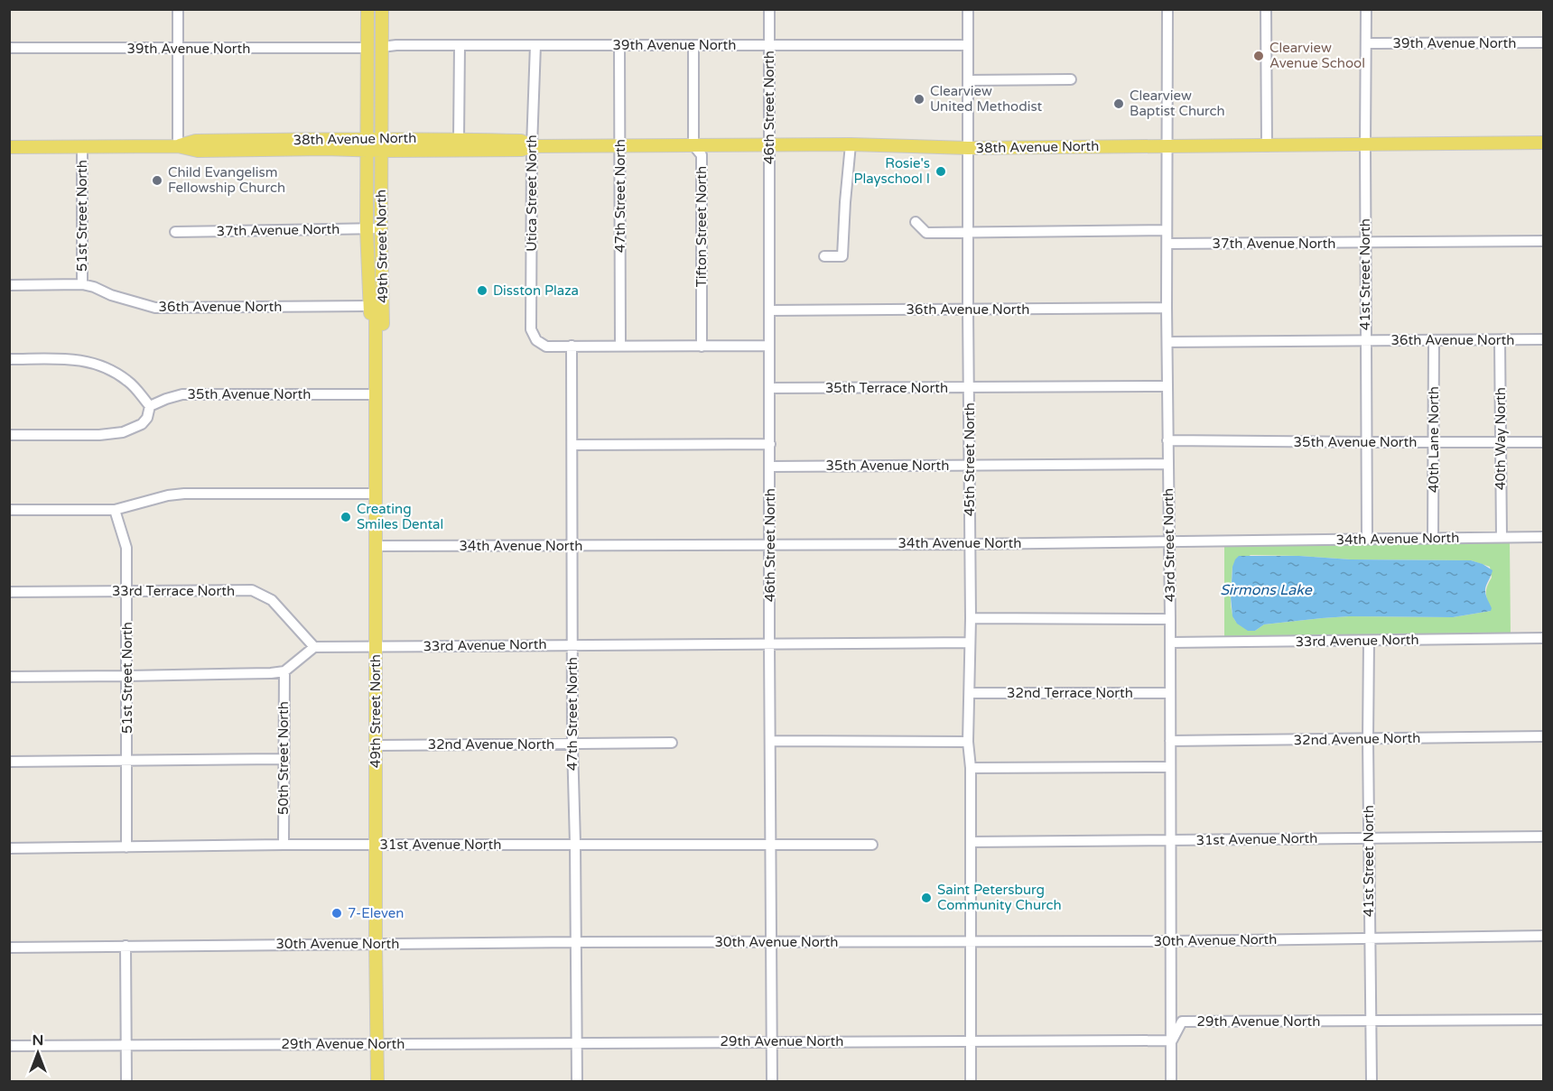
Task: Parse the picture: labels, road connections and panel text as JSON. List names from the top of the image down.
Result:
{
  "streets": {
    "main road": ["38th Avenue North", "49th Street North"],
    "street": [
      "39th Avenue North",
      "46th Street North",
      "Utica Street North",
      "47th Street North",
      "51st Street North",
      "Tifton Street North",
      "37th Avenue North",
      "41st Street North",
      "36th Avenue North",
      "35th Terrace North",
      "35th Avenue North",
      "40th Way North",
      "40th Lane North",
      "45th Street North",
      "34th Avenue North",
      "43rd Street North",
      "33rd Terrace North",
      "33rd Avenue North",
      "32nd Terrace North",
      "32nd Avenue North",
      "50th Street North",
      "31st Avenue North",
      "30th Avenue North",
      "29th Avenue North"
    ]
  },
  "crossings": [
    ["39th Avenue North", "46th Street North"],
    ["39th Avenue North", "Utica Street North"],
    ["39th Avenue North", "47th Street North"],
    ["39th Avenue North", "Tifton Street North"],
    ["39th Avenue North", "49th Street North"],
    ["39th Avenue North", "41st Street North"],
    ["39th Avenue North", "45th Street North"],
    ["46th Street North", "38th Avenue North"],
    ["46th Street North", "36th Avenue North"],
    ["46th Street North", "35th Terrace North"],
    ["46th Street North", "35th Avenue North"],
    ["46th Street North", "34th Avenue North"],
    ["46th Street North", "33rd Avenue North"],
    ["46th Street North", "31st Avenue North"],
    ["46th Street North", "30th Avenue North"],
    ["46th Street North", "29th Avenue North"],
    ["38th Avenue North", "Utica Street North"],
    ["38th Avenue North", "47th Street North"],
    ["38th Avenue North", "51st Street North"],
    ["38th Avenue North", "Tifton Street North"],
    ["38th Avenue North", "49th Street North"],
    ["38th Avenue North", "41st Street North"],
    ["38th Avenue North", "45th Street North"],
    ["38th Avenue North", "43rd Street North"],
    ["Utica Street North", "47th Street North"],
    ["47th Street North", "34th Avenue North"],
    ["47th Street North", "33rd Avenue North"],
    ["47th Street North", "32nd Avenue North"],
    ["47th Street North", "31st Avenue North"],
    ["47th Street North", "30th Avenue North"],
    ["47th Street North", "29th Avenue North"],
    ["51st Street North", "36th Avenue North"],
    ["51st Street North", "33rd Terrace North"],
    ["51st Street North", "31st Avenue North"],
    ["37th Avenue North", "49th Street North"],
    ["37th Avenue North", "41st Street North"],
    ["37th Avenue North", "43rd Street North"],
    ["49th Street North", "36th Avenue North"],
    ["49th Street North", "35th Avenue North"],
    ["49th Street North", "34th Avenue North"],
    ["49th Street North", "33rd Avenue North"],
    ["49th Street North", "32nd Avenue North"],
    ["49th Street North", "31st Avenue North"],
    ["49th Street North", "30th Avenue North"],
    ["49th Street North", "29th Avenue North"],
    ["41st Street North", "36th Avenue North"],
    ["41st Street North", "35th Avenue North"],
    ["41st Street North", "34th Avenue North"],
    ["41st Street North", "33rd Avenue North"],
    ["41st Street North", "32nd Avenue North"],
    ["41st Street North", "31st Avenue North"],
    ["41st Street North", "30th Avenue North"],
    ["41st Street North", "29th Avenue North"],
    ["36th Avenue North", "40th Way North"],
    ["36th Avenue North", "40th Lane North"],
    ["36th Avenue North", "45th Street North"],
    ["36th Avenue North", "43rd Street North"],
    ["35th Terrace North", "45th Street North"],
    ["35th Terrace North", "43rd Street North"],
    ["35th Avenue North", "40th Way North"],
    ["35th Avenue North", "40th Lane North"],
    ["35th Avenue North", "45th Street North"],
    ["35th Avenue North", "43rd Street North"],
    ["40th Way North", "34th Avenue North"],
    ["40th Lane North", "34th Avenue North"],
    ["45th Street North", "34th Avenue North"],
    ["45th Street North", "33rd Avenue North"],
    ["45th Street North", "32nd Terrace North"],
    ["45th Street North", "31st Avenue North"],
    ["45th Street North", "30th Avenue North"],
    ["45th Street North", "29th Avenue North"],
    ["34th Avenue North", "43rd Street North"],
    ["43rd Street North", "33rd Avenue North"],
    ["43rd Street North", "32nd Terrace North"],
    ["43rd Street North", "32nd Avenue North"],
    ["43rd Street North", "31st Avenue North"],
    ["43rd Street North", "30th Avenue North"],
    ["43rd Street North", "29th Avenue North"],
    ["33rd Terrace North", "33rd Avenue North"],
    ["50th Street North", "31st Avenue North"]
  ],
  "water": ["Sirmons Lake"],
  "places": [
    "Clearview Avenue School",
    "Clearview United Methodist",
    "Clearview Baptist Church",
    "Rosie's Playschool I",
    "Child Evangelism Fellowship Church",
    "Disston Plaza",
    "Creating Smiles Dental",
    "Saint Petersburg Community Church",
    "7-Eleven"
  ],
  "north": "top"
}
